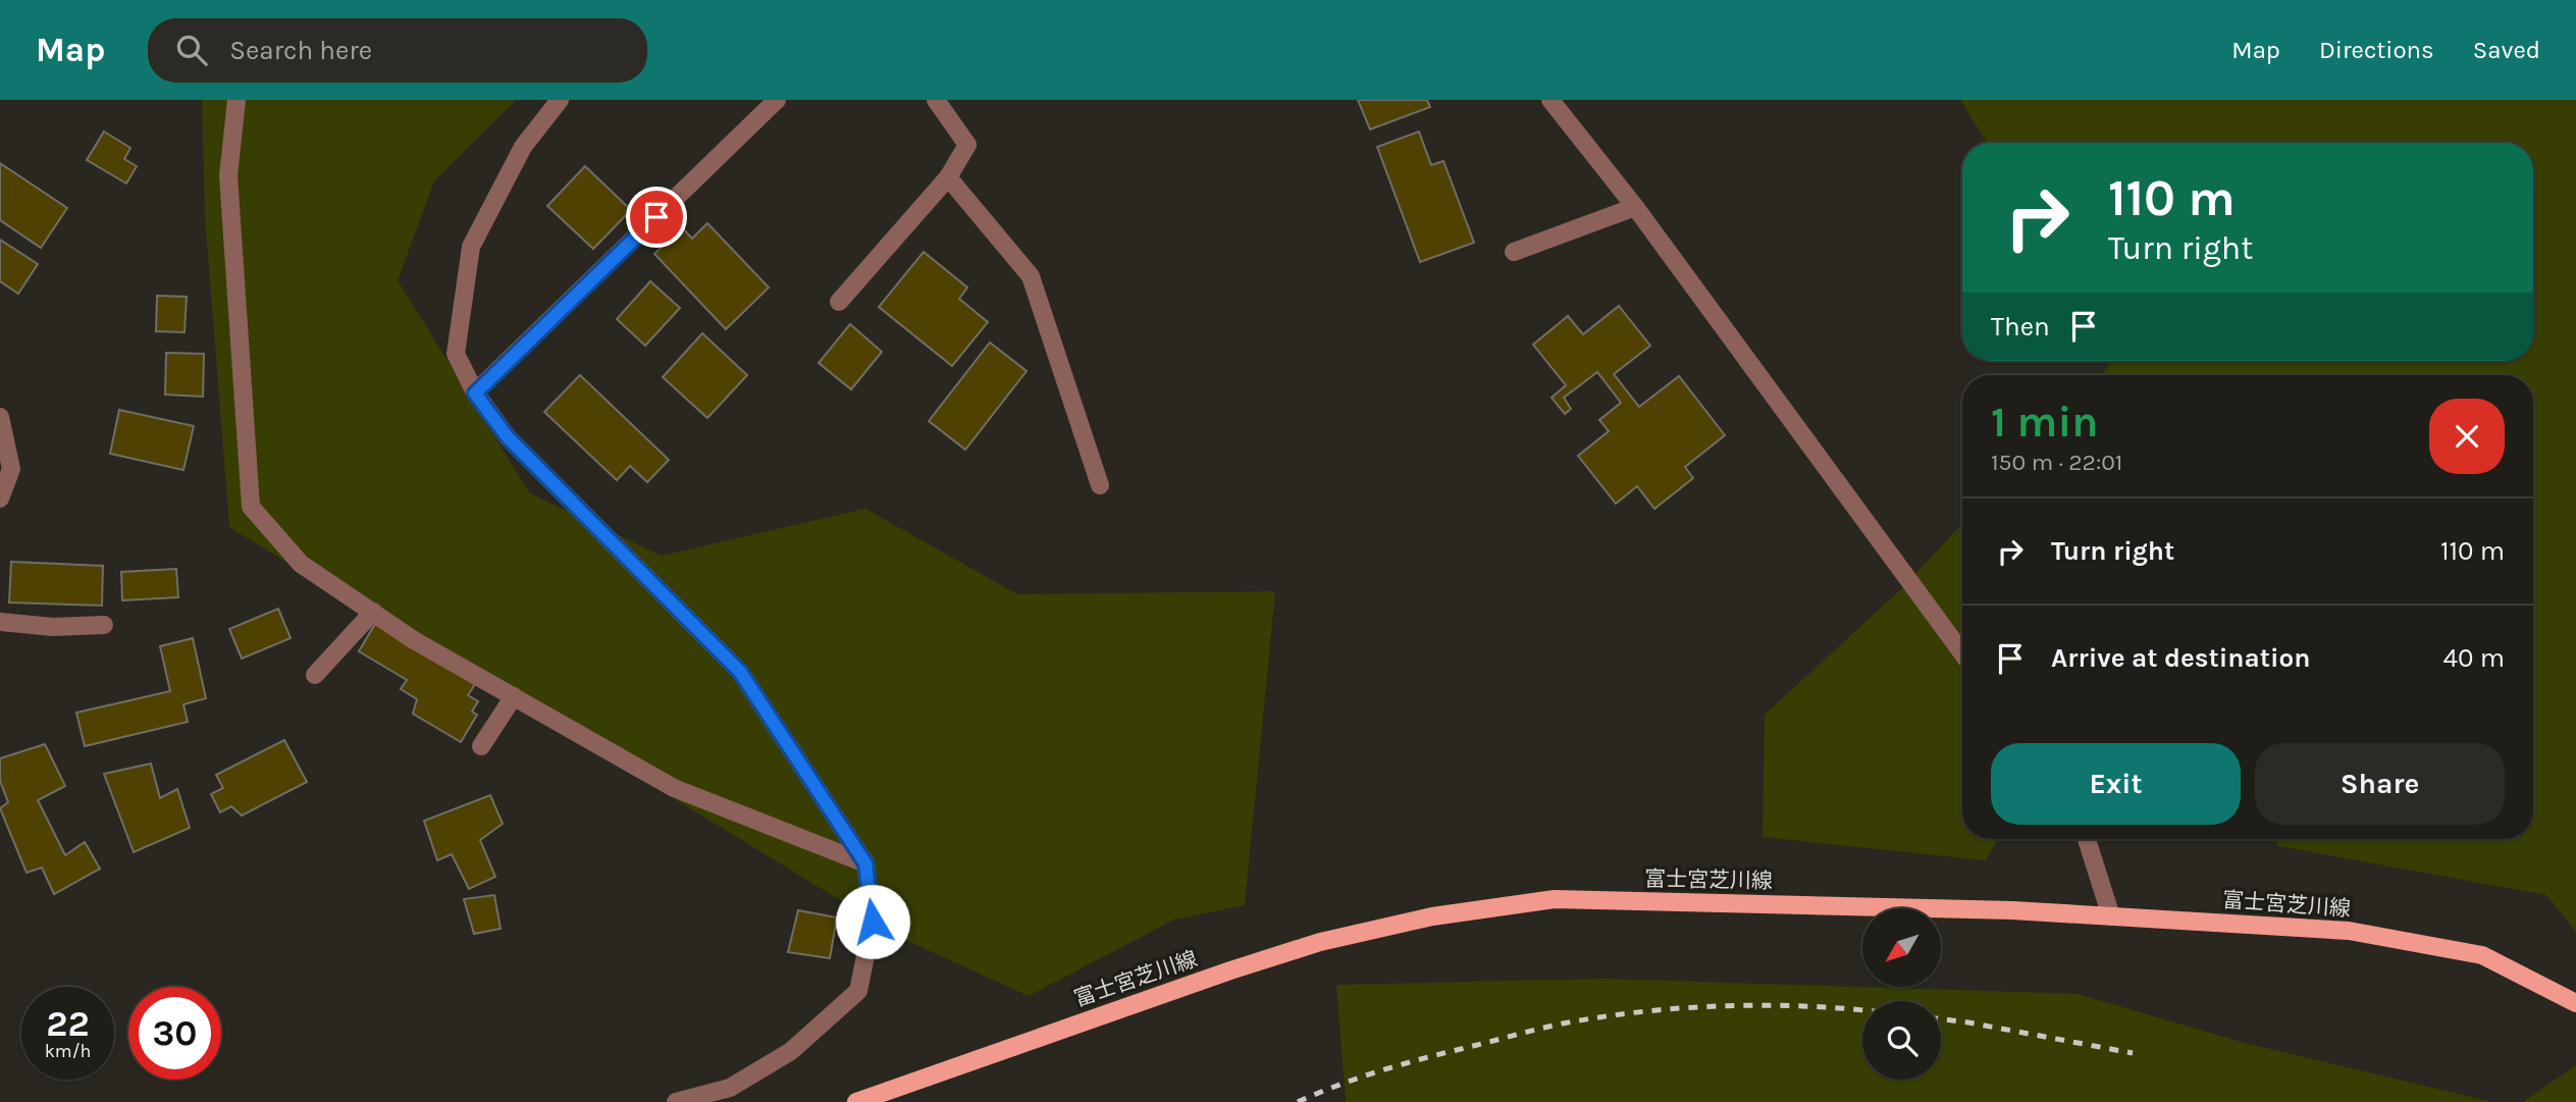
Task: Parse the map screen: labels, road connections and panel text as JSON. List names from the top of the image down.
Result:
{
  "streets": {
    "main road": ["富士宮芝川線"]
  },
  "north": "bottom left",
  "page": {
    "header": "Map",
    "search": "Search here",
    "nav": ["Map", "Directions", "Saved"],
    "turn": ["110 m", "Turn right"],
    "then": "Then",
    "heading": ["1 min", "150 m · 22:01"],
    "list": [
      {
        "name": "Turn right",
        "value": "110 m"
      },
      {
        "name": "Arrive at destination",
        "value": "40 m"
      }
    ],
    "buttons": ["Exit", "Share"],
    "speed": "22 km/h",
    "limit": "30"
  }
}
